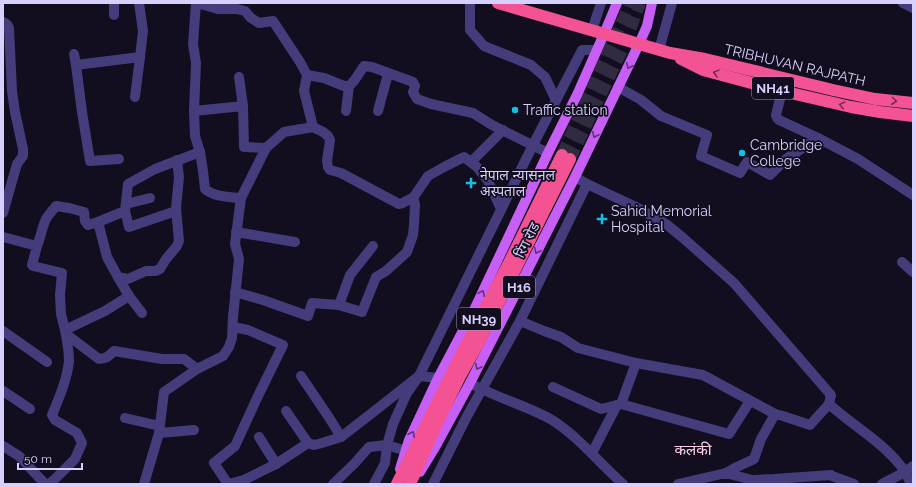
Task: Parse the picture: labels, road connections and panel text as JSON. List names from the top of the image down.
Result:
{
  "streets": {
    "highway": ["TRIBHUVAN RAJPATH", "NH41", "NH39"],
    "main road": ["रिंग रोड", "H16"]
  },
  "crossings": [
    ["TRIBHUVAN RAJPATH", "NH41"],
    ["TRIBHUVAN RAJPATH", "रिंग रोड"],
    ["NH41", "रिंग रोड"],
    ["रिंग रोड", "NH39"]
  ],
  "districts": ["कलंकी"],
  "places": {
    "other": ["Traffic station", "Cambridge College"],
    "health": ["नेपाल न्यासनल अस्पताल", "Sahid Memorial Hospital"]
  },
  "scale_bar": "50 m"
}
